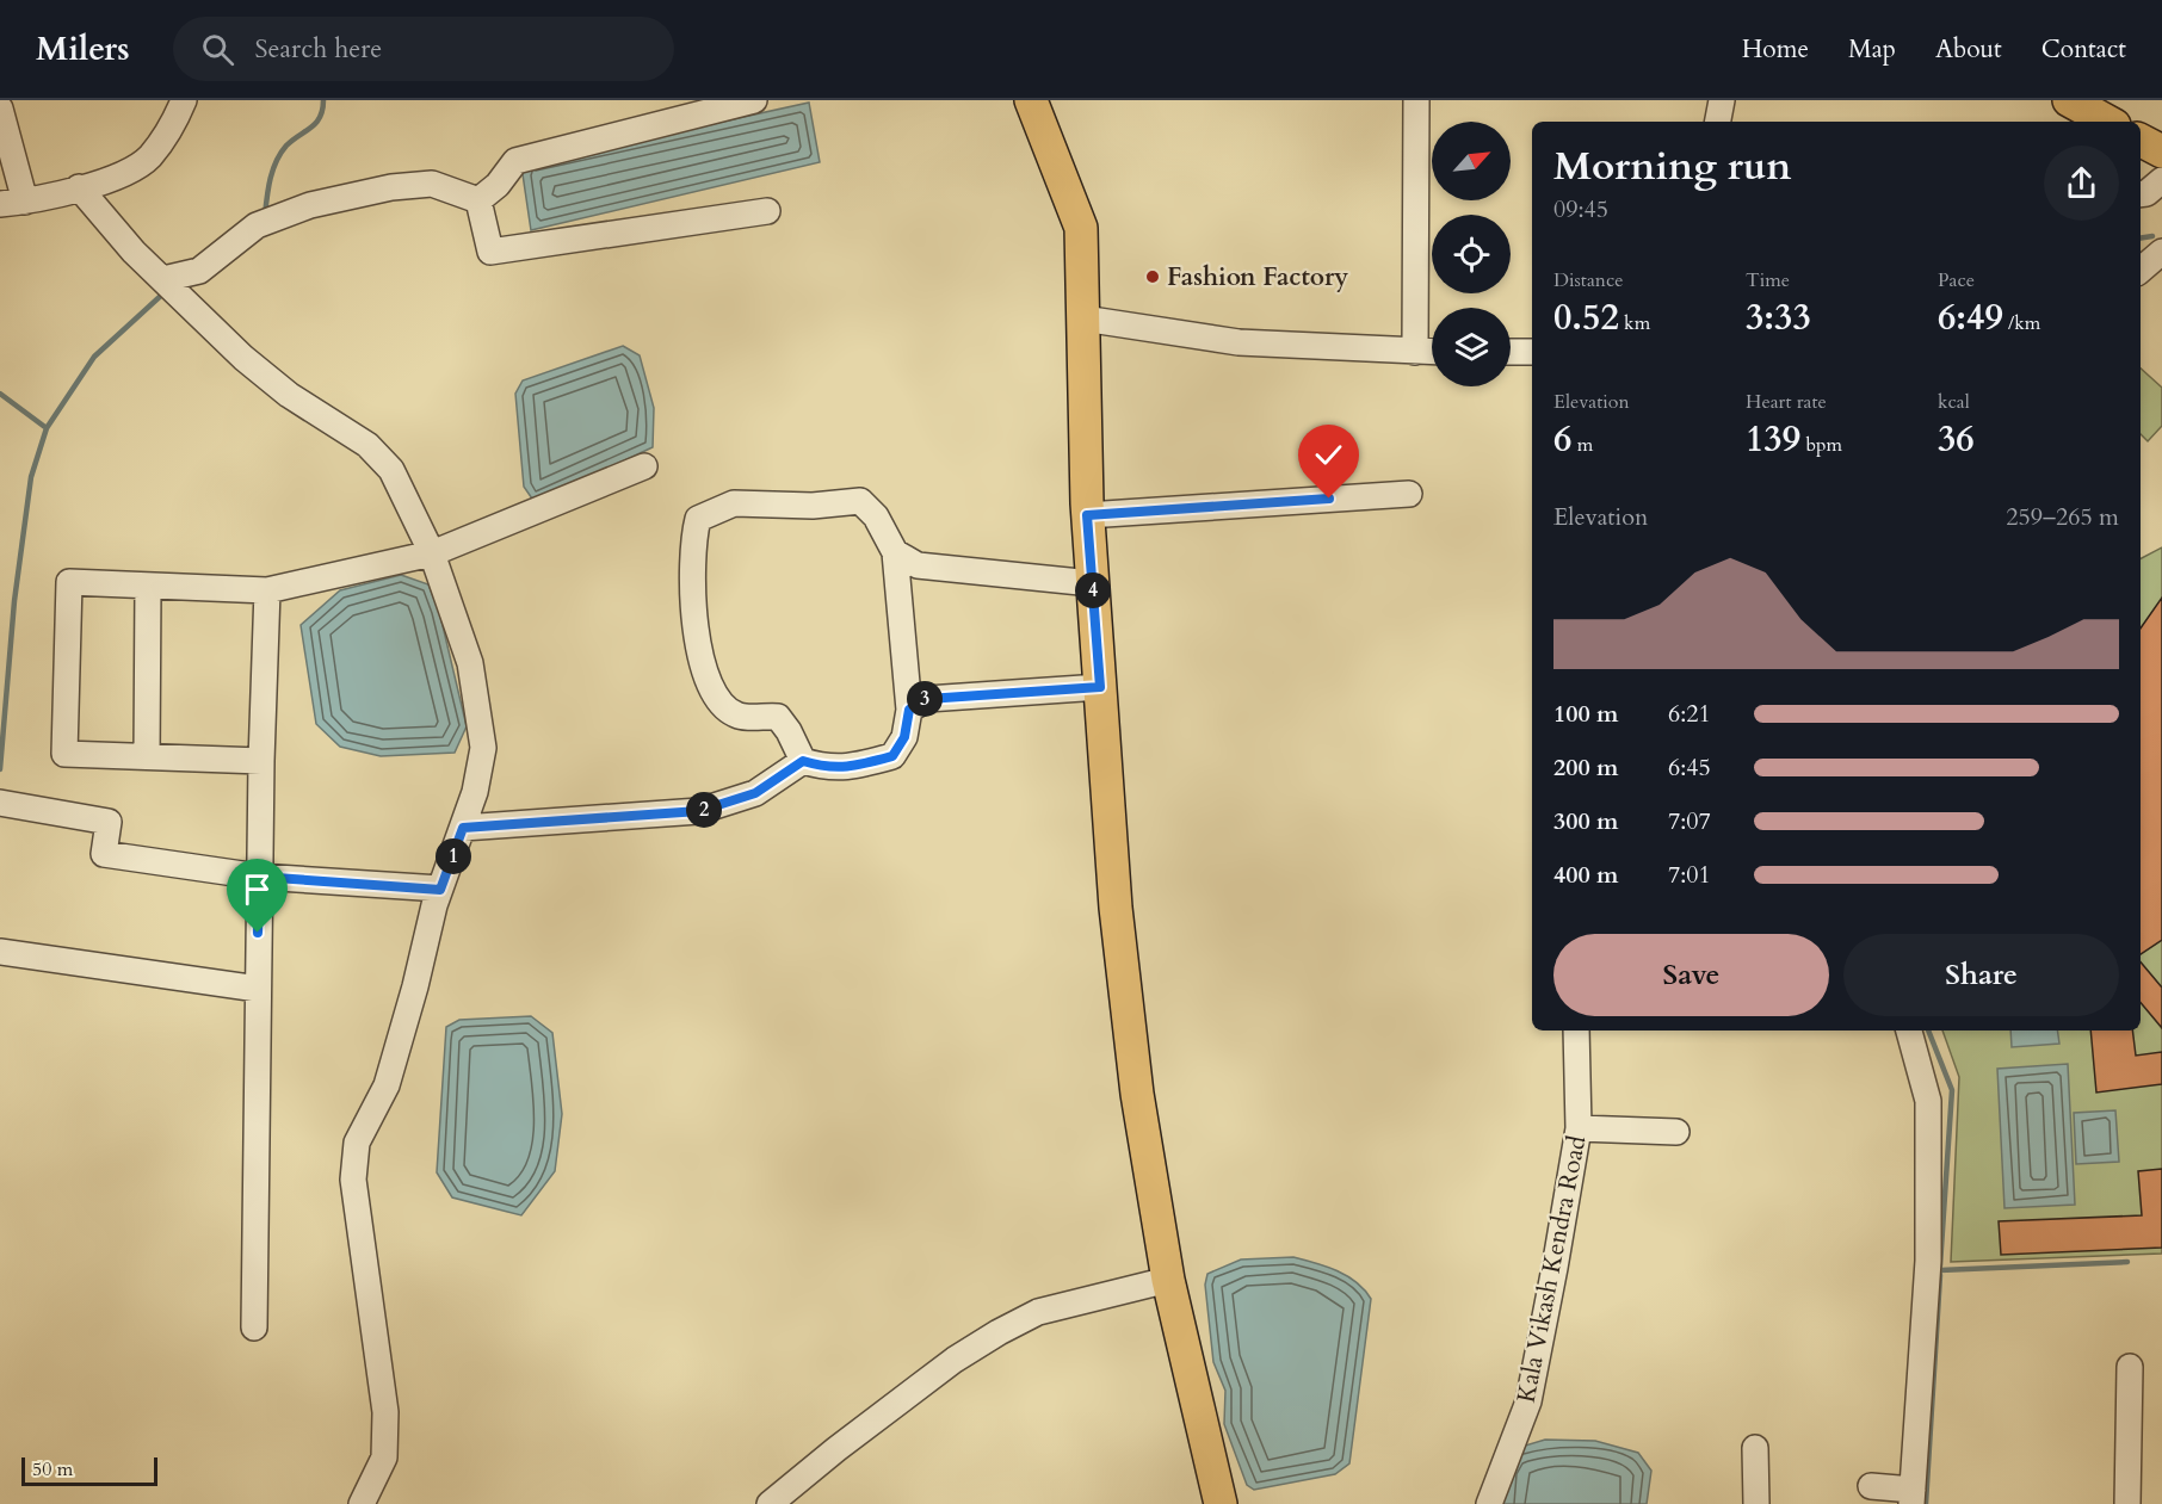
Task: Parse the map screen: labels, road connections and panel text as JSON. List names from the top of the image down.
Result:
{
  "streets": {
    "street": ["Kala Vikash Kendra Road"]
  },
  "places": ["Fashion Factory"],
  "scale_bar": "50 m",
  "north": "top right",
  "page": {
    "header": "Milers",
    "search": "Search here",
    "nav": [
      "Home",
      "Map",
      "About",
      "Contact"
    ],
    "heading": ["Morning run", "09:45"],
    "stats": [
      ["Distance", "0.52 km"],
      ["Time", "3:33"],
      ["Pace", "6:49 /km"],
      ["Elevation", "6 m"],
      ["Heart rate", "139 bpm"],
      ["kcal", "36"]
    ],
    "chart": ["Elevation", "259–265 m"],
    "pins": [
      "4",
      "3",
      "2",
      "1"
    ],
    "list": [
      {
        "name": "100 m",
        "note": "6:21"
      },
      {
        "name": "200 m",
        "note": "6:45"
      },
      {
        "name": "300 m",
        "note": "7:07"
      },
      {
        "name": "400 m",
        "note": "7:01"
      }
    ],
    "buttons": ["Save", "Share"],
    "scale": "50 m"
  }
}
